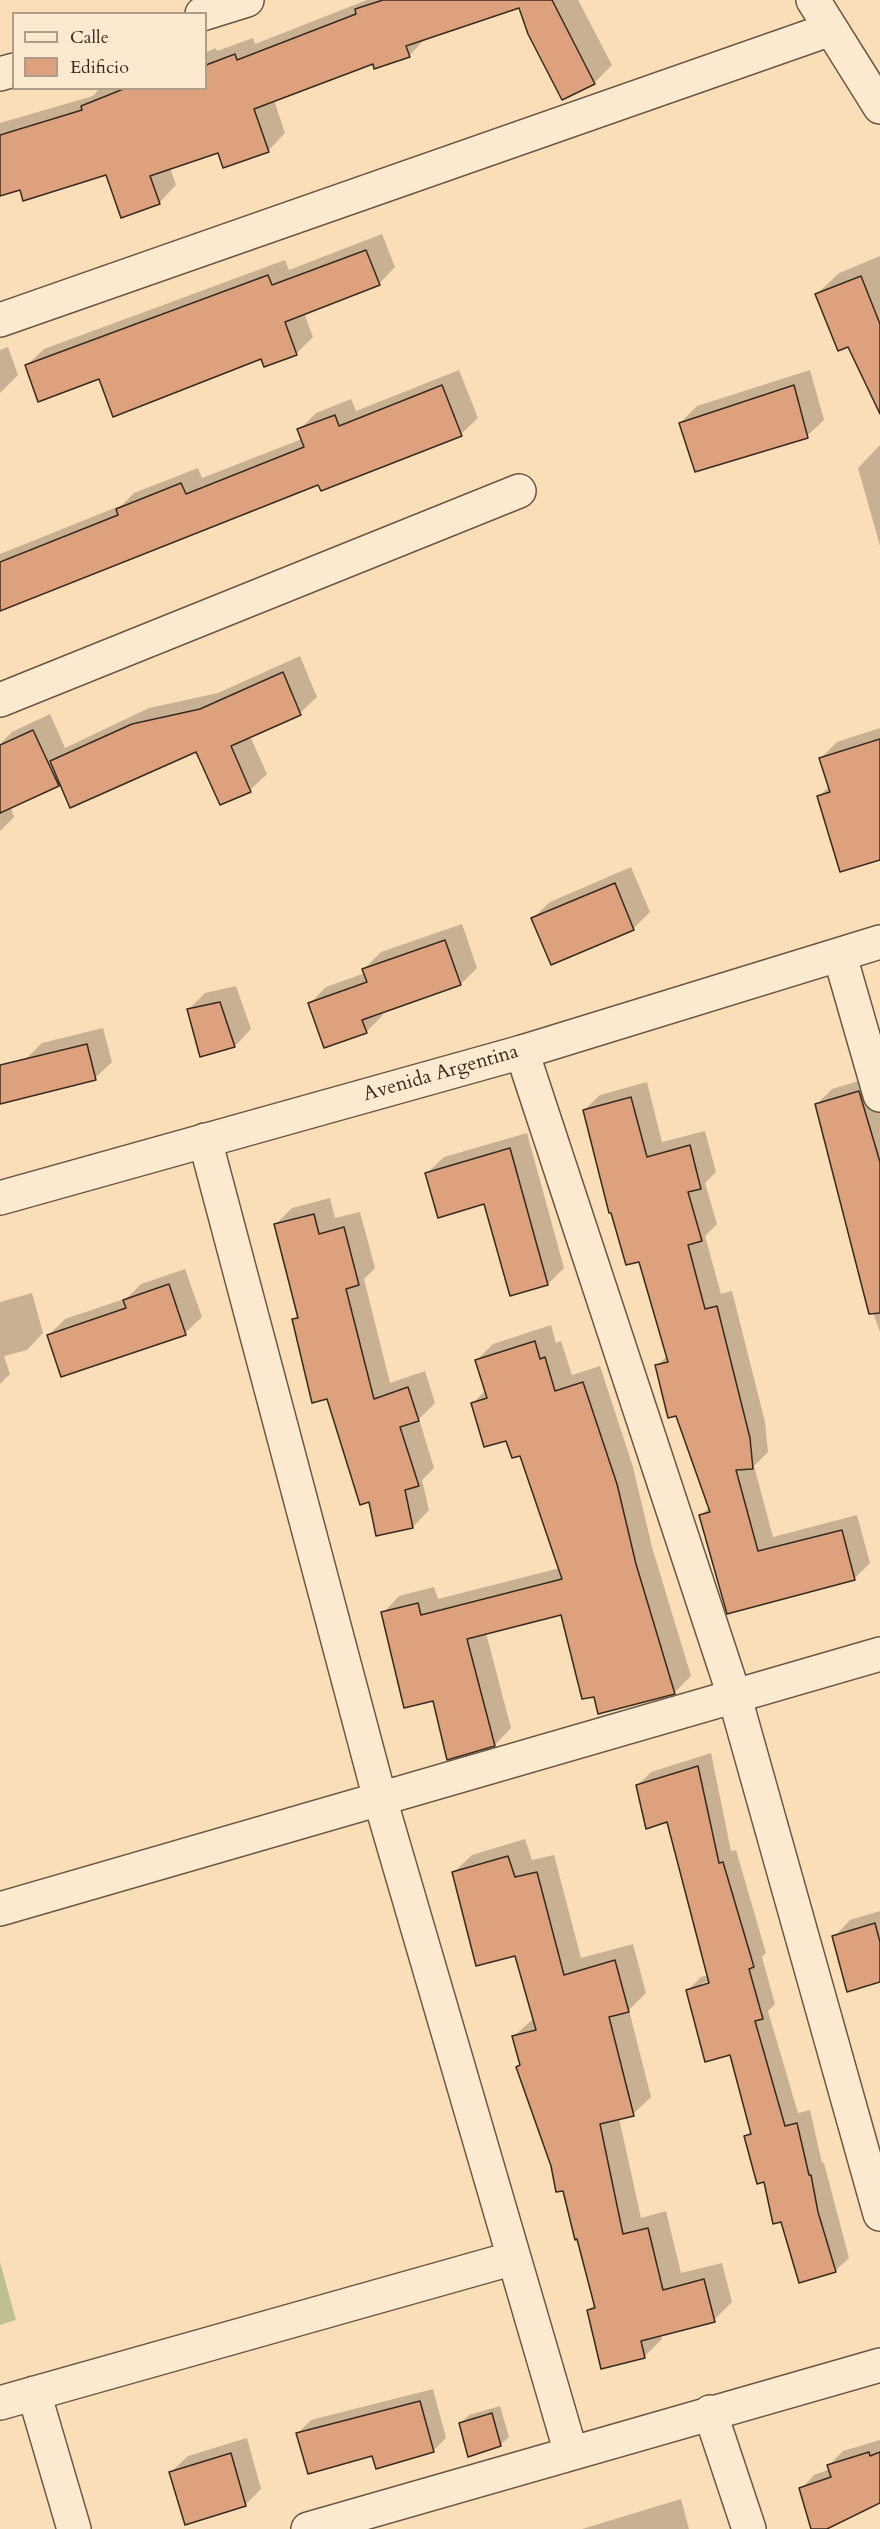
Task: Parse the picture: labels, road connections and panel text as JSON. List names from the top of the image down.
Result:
{
  "streets": {
    "street": ["Avenida Argentina"]
  },
  "legend": ["Calle", "Edificio"]
}
